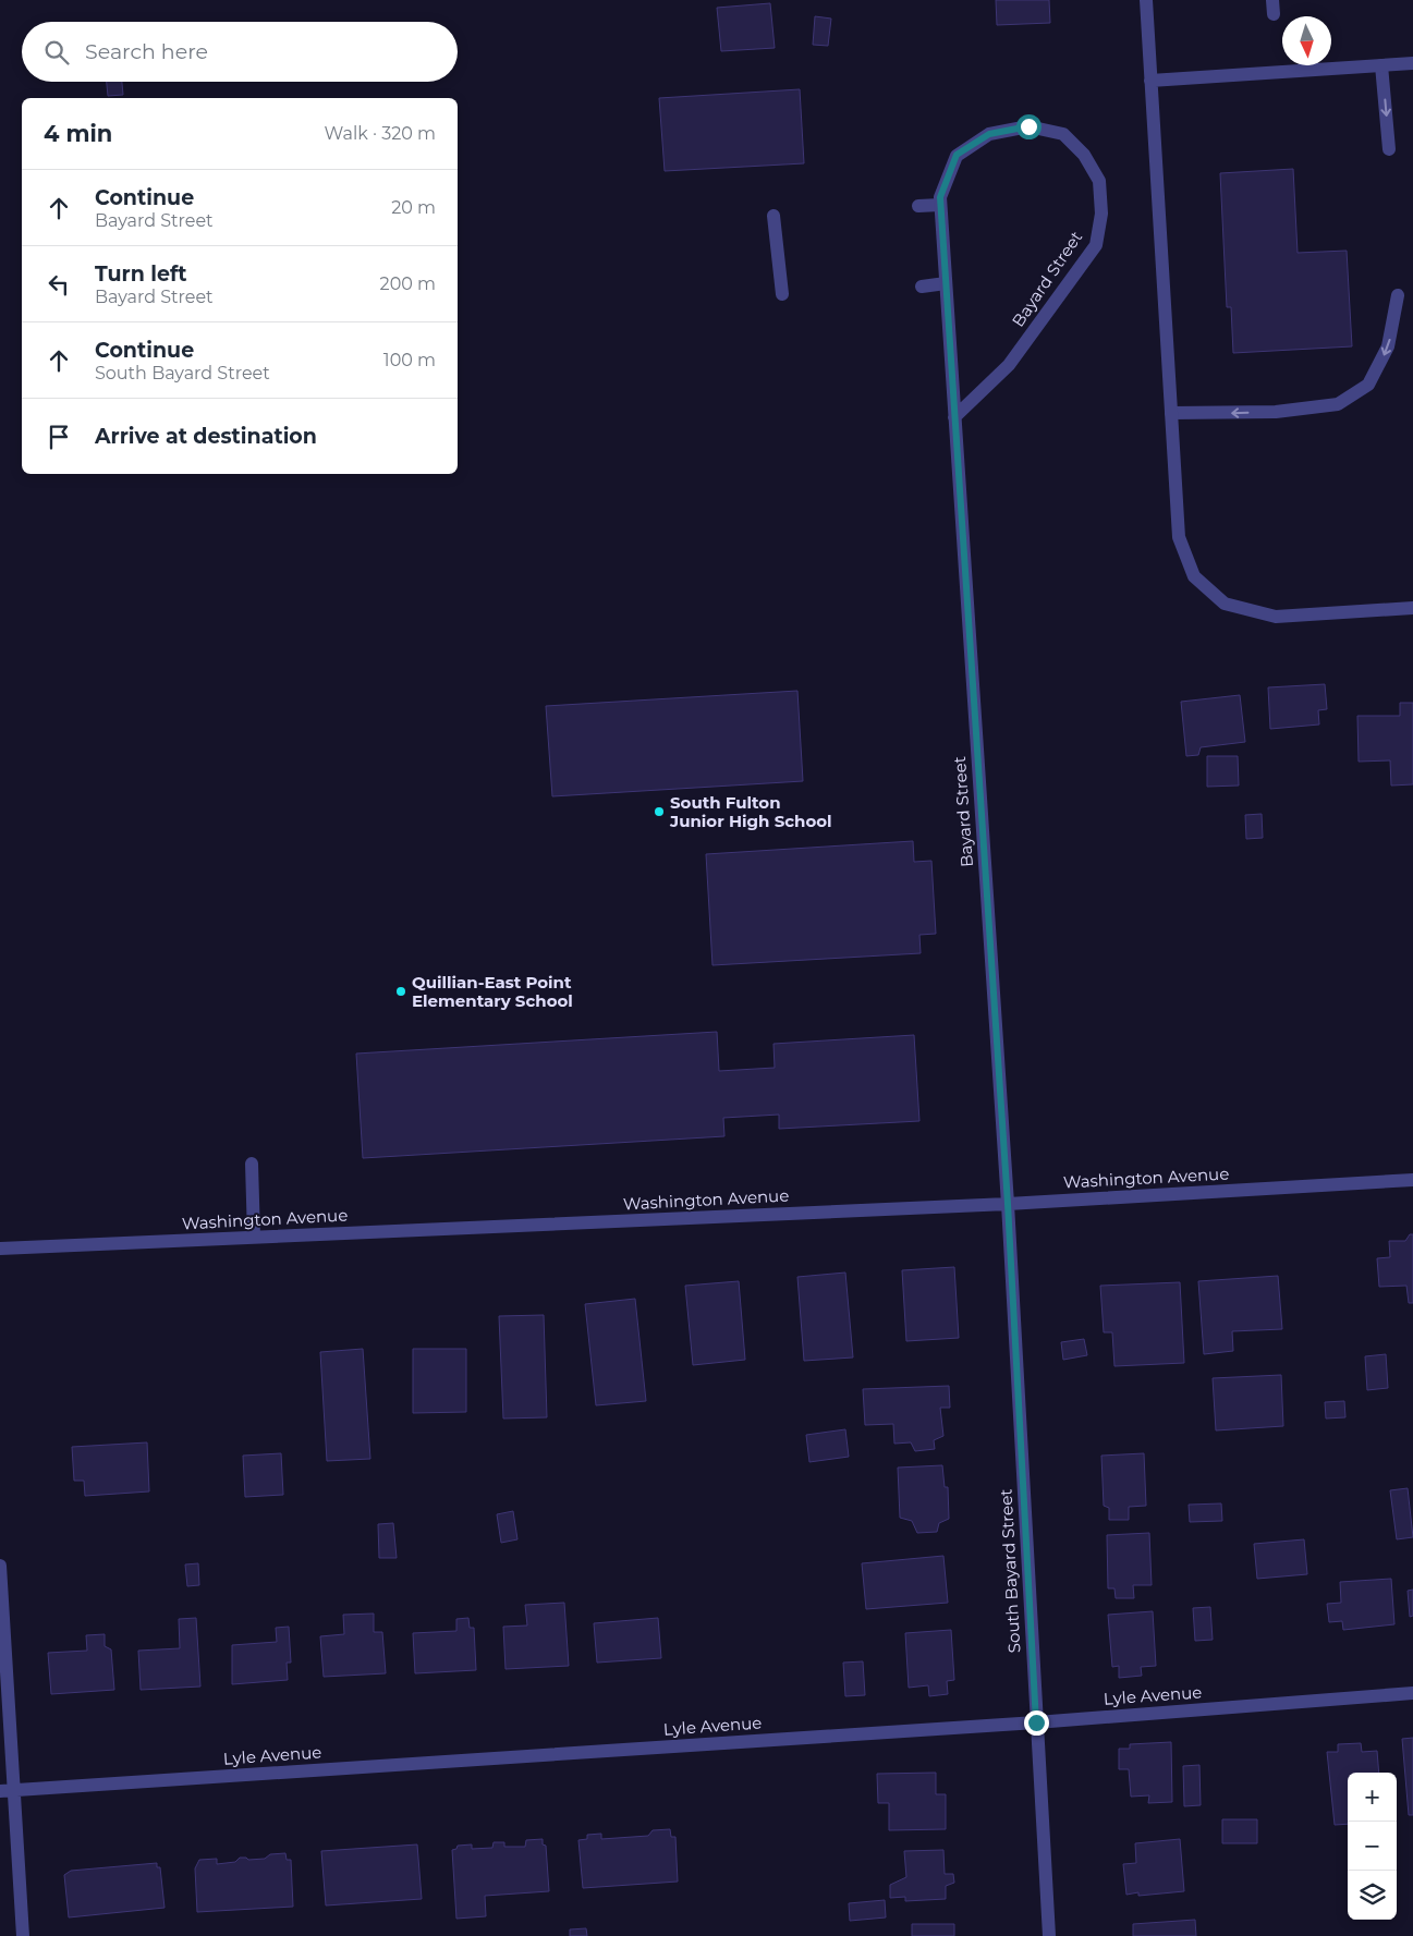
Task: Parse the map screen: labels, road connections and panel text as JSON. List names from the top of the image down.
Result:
{
  "streets": {
    "street": [
      "Bayard Street",
      "Washington Avenue",
      "South Bayard Street",
      "Lyle Avenue"
    ]
  },
  "crossings": [
    ["Bayard Street", "Washington Avenue"],
    ["Bayard Street", "South Bayard Street"],
    ["Washington Avenue", "South Bayard Street"],
    ["South Bayard Street", "Lyle Avenue"]
  ],
  "places": ["South Fulton Junior High School", "Quillian-East Point Elementary School"],
  "north": "bottom",
  "page": {
    "search": "Search here",
    "heading": ["4 min", "Walk · 320 m"],
    "list": [
      ["Continue", "Bayard Street", "20 m"],
      ["Turn left", "Bayard Street", "200 m"],
      ["Continue", "South Bayard Street", "100 m"],
      "Arrive at destination"
    ],
    "map_buttons": ["+", "−"]
  }
}
